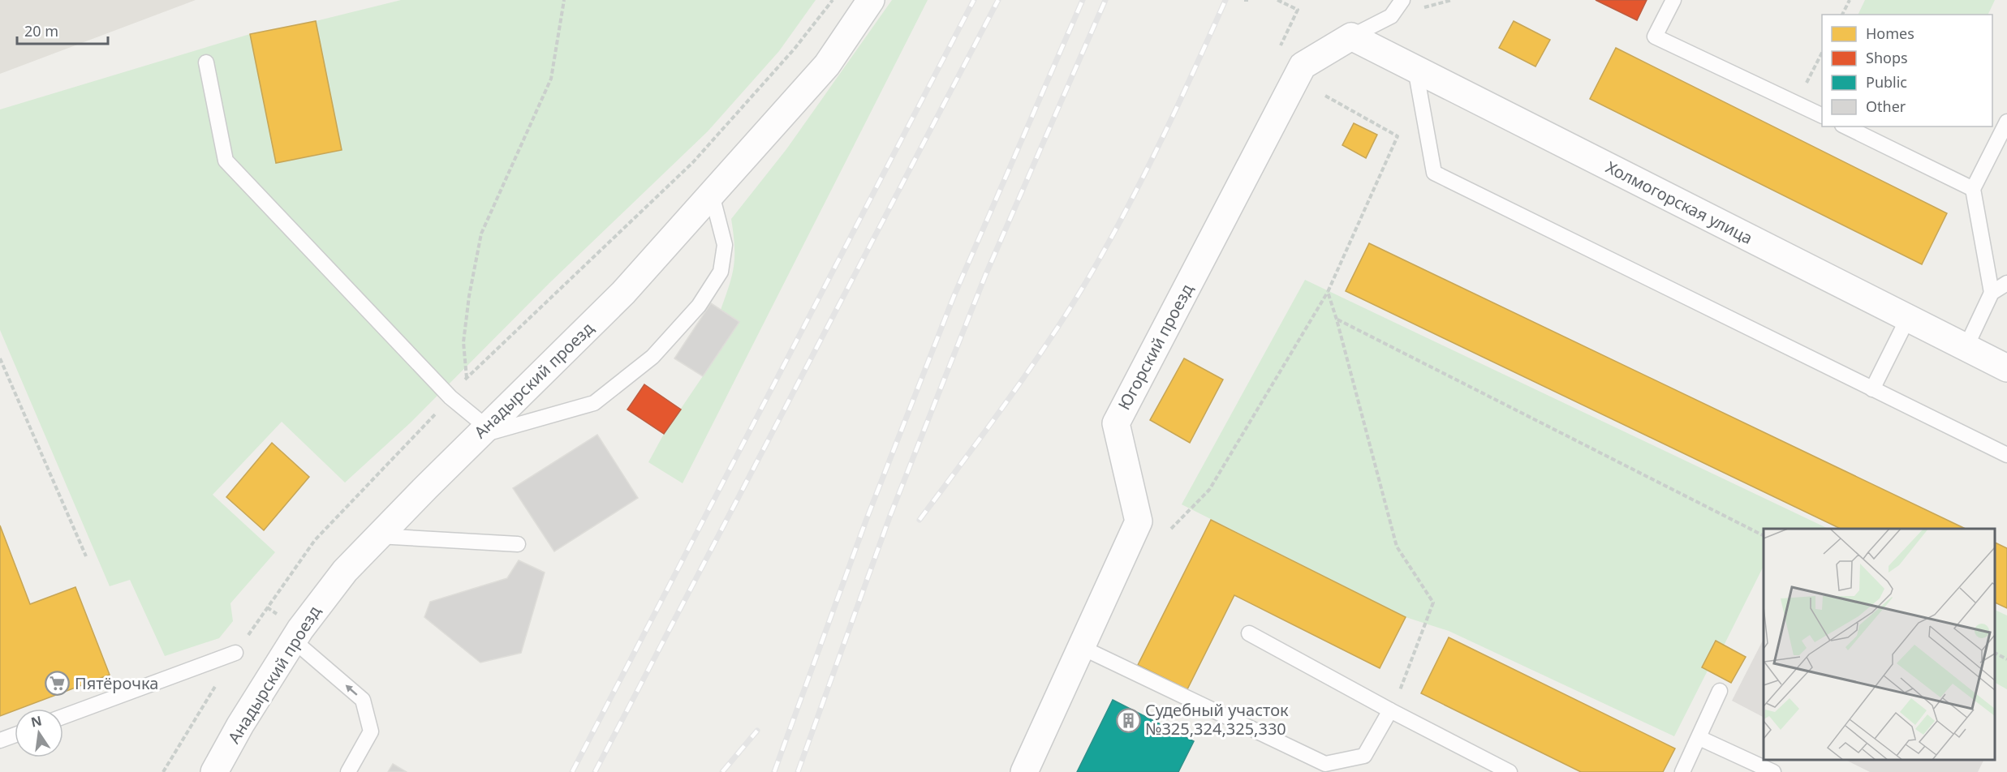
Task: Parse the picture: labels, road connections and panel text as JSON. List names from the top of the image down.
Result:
{
  "streets": {
    "street": ["Холмогорская улица", "Югорский проезд", "Анадырский проезд"]
  },
  "crossings": [
    ["Холмогорская улица", "Югорский проезд"]
  ],
  "places": {
    "supermarket": ["Пятёрочка"],
    "building": ["Судебный участок №325,324,325,330"]
  },
  "legend": [
    "Homes",
    "Shops",
    "Public",
    "Other"
  ],
  "scale_bar": "20 m",
  "north": "top"
}
